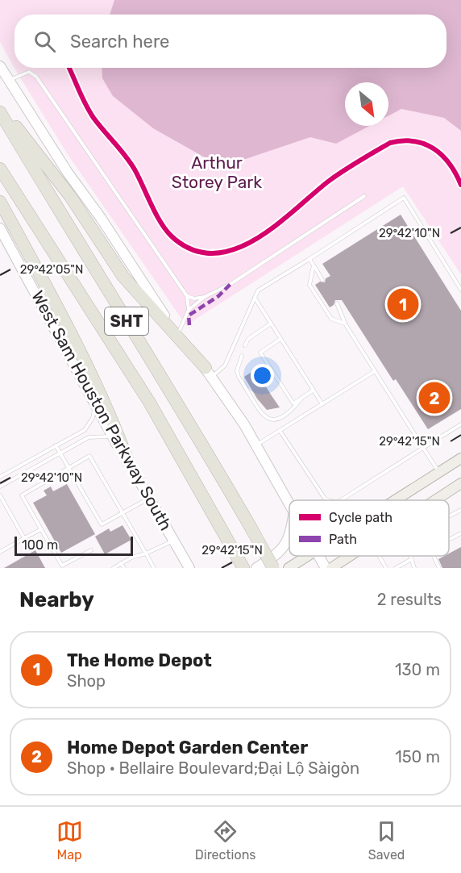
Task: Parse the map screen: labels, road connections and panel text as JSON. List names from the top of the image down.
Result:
{
  "streets": {
    "highway": ["SHT"],
    "main road": ["West Sam Houston Parkway South"]
  },
  "parks": ["Arthur Storey Park"],
  "legend": ["Cycle path", "Path"],
  "scale_bar": "100 m",
  "north": "bottom right",
  "page": {
    "search": "Search here",
    "pins": ["1", "2"],
    "scale": "100 m",
    "heading": ["Nearby", "2 results"],
    "list": [
      {
        "mark": "1",
        "name": "The Home Depot",
        "note": "Shop",
        "value": "130 m"
      },
      {
        "mark": "2",
        "name": "Home Depot Garden Center",
        "note": "Shop · Bellaire Boulevard;Đại Lộ Sàigòn",
        "value": "150 m"
      }
    ],
    "nav": ["Map", "Directions", "Saved"]
  },
  "coordinates": ["29°42'10\"N", "29°42'05\"N", "29°42'15\"N"]
}
